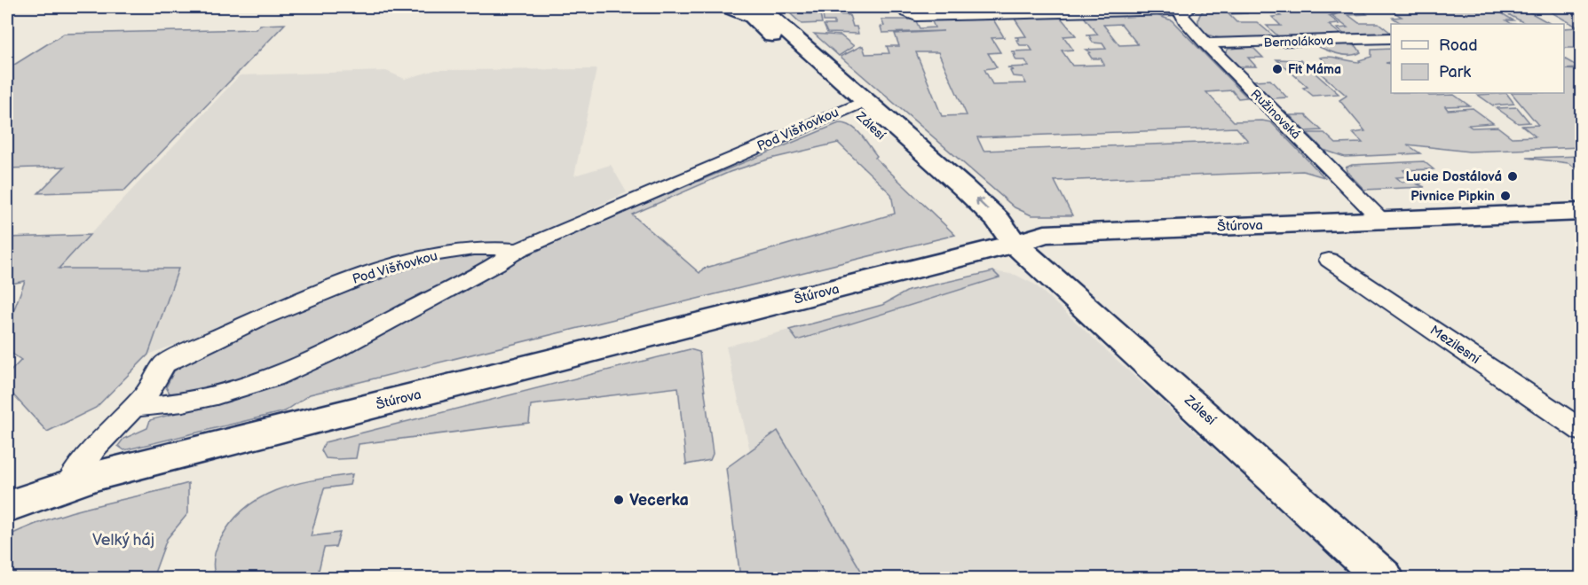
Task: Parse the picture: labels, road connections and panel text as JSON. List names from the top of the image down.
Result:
{
  "streets": {
    "street": [
      "Bernolákova",
      "Ružinovská",
      "Zálesí",
      "Pod Višňovkou",
      "Štúrova",
      "Mezilesní"
    ]
  },
  "crossings": [
    ["Bernolákova", "Ružinovská"],
    ["Ružinovská", "Štúrova"],
    ["Zálesí", "Pod Višňovkou"],
    ["Zálesí", "Štúrova"],
    ["Pod Višňovkou", "Štúrova"]
  ],
  "parks": ["Velký háj"],
  "places": [
    "Fit Máma",
    "Lucie Dostálová",
    "Pivnice Pipkin",
    "Vecerka"
  ],
  "legend": ["Road", "Park"]
}
